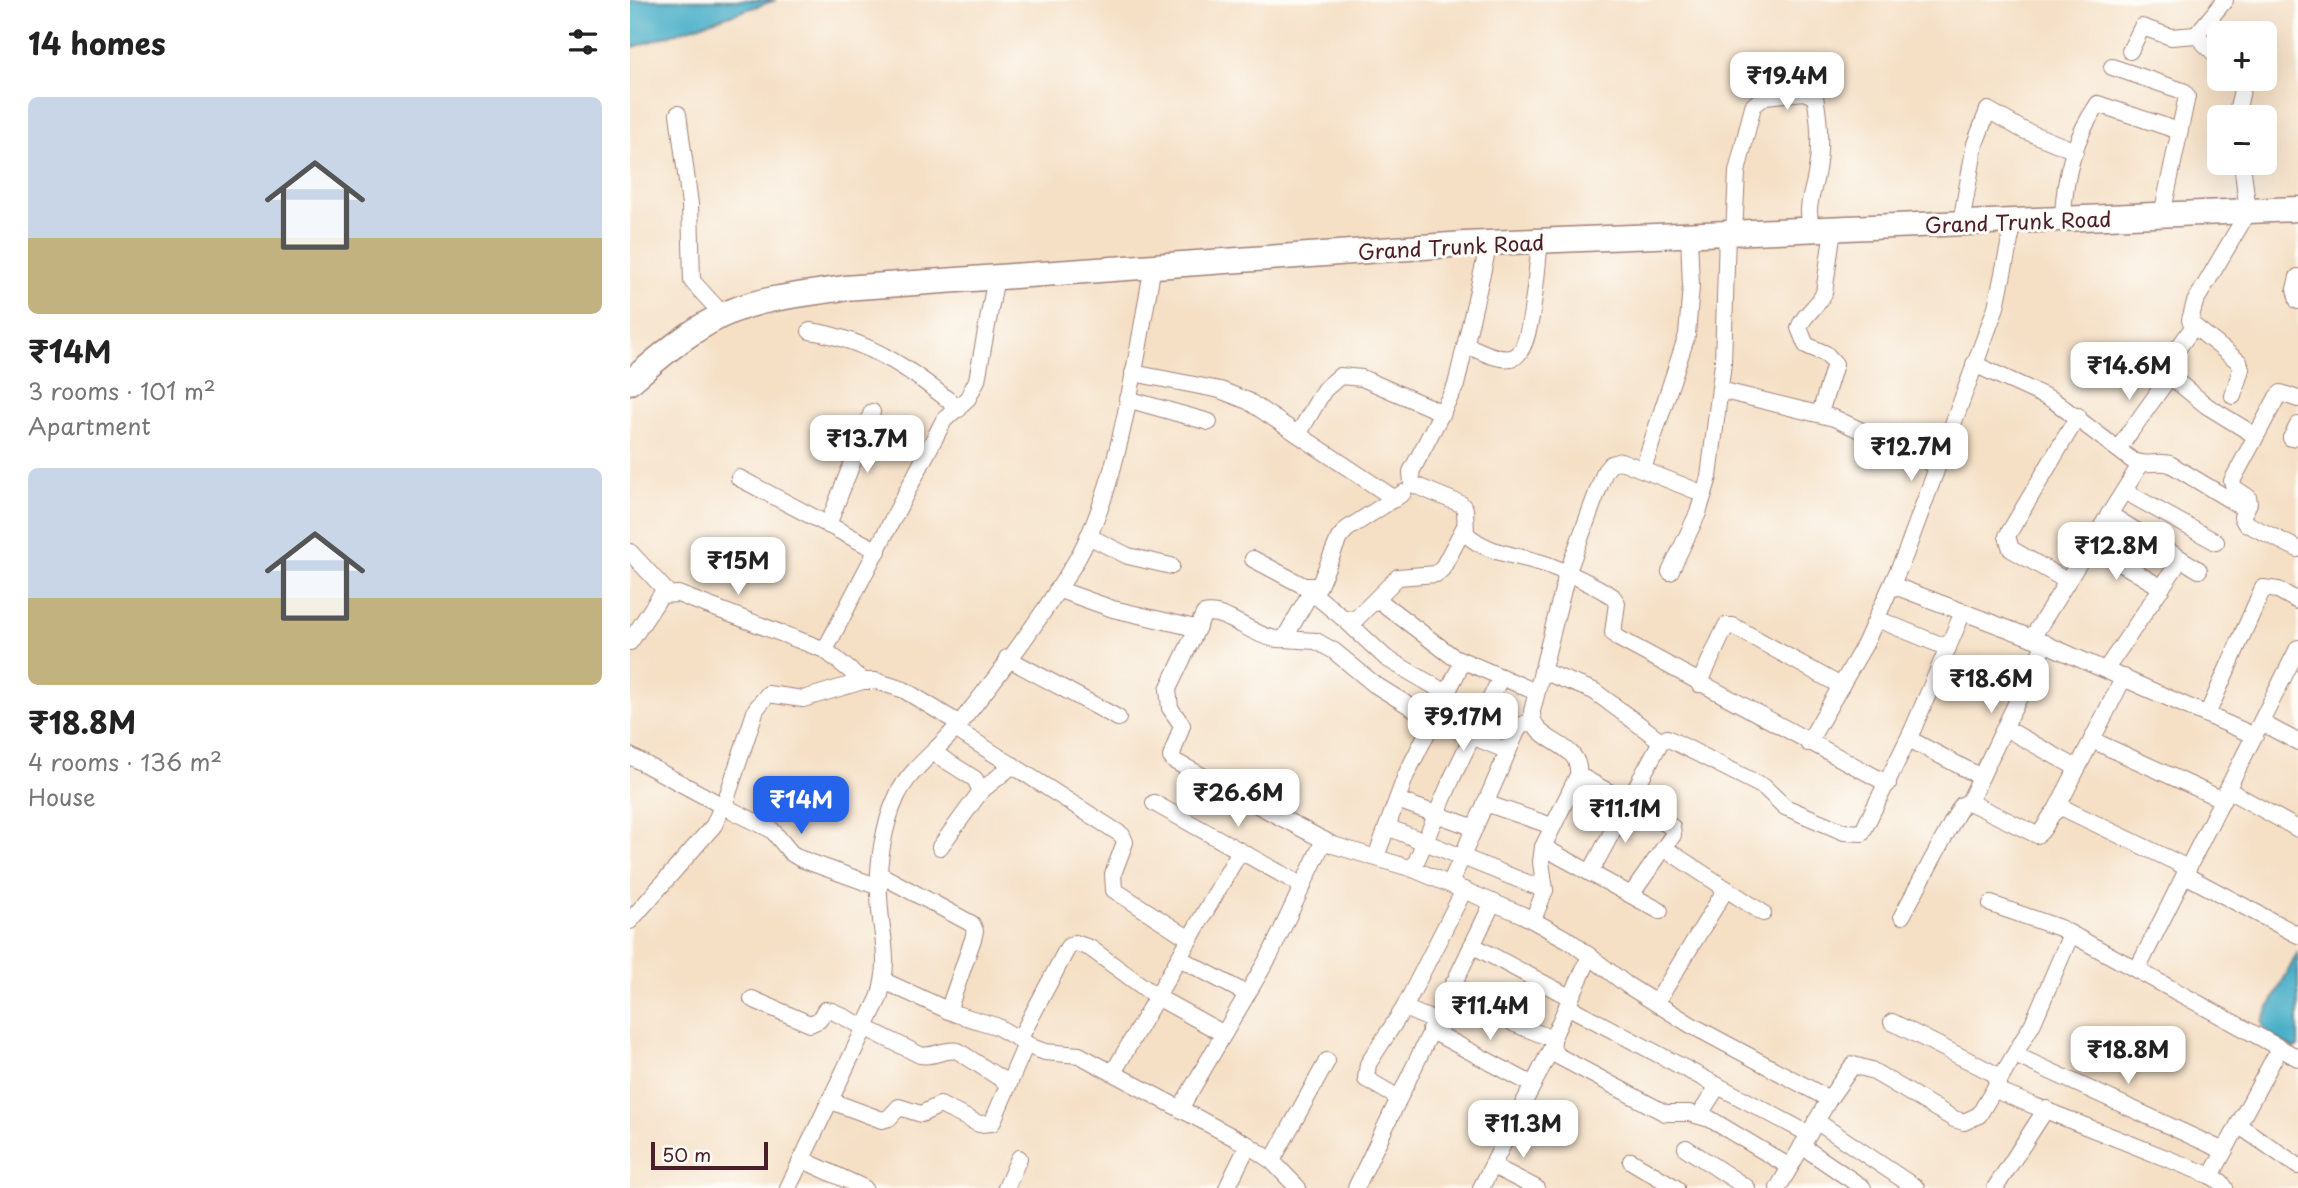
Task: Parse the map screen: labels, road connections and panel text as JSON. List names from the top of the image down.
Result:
{
  "streets": {
    "main road": ["Grand Trunk Road"]
  },
  "scale_bar": "50 m",
  "page": {
    "heading": "14 homes",
    "map_buttons": ["+", "−"],
    "price": [
      "₹19.4M",
      "₹14.6M",
      "₹13.7M",
      "₹12.7M",
      "₹12.8M",
      "₹15M",
      "₹18.6M",
      "₹9.17M",
      "₹26.6M",
      "₹14M",
      "₹11.1M",
      "₹11.4M",
      "₹18.8M",
      "₹11.3M"
    ],
    "list": [
      {
        "name": "₹14M",
        "note": "3 rooms · 101 m² · Apartment"
      },
      {
        "name": "₹18.8M",
        "note": "4 rooms · 136 m² · House"
      }
    ],
    "scale": "50 m"
  }
}
